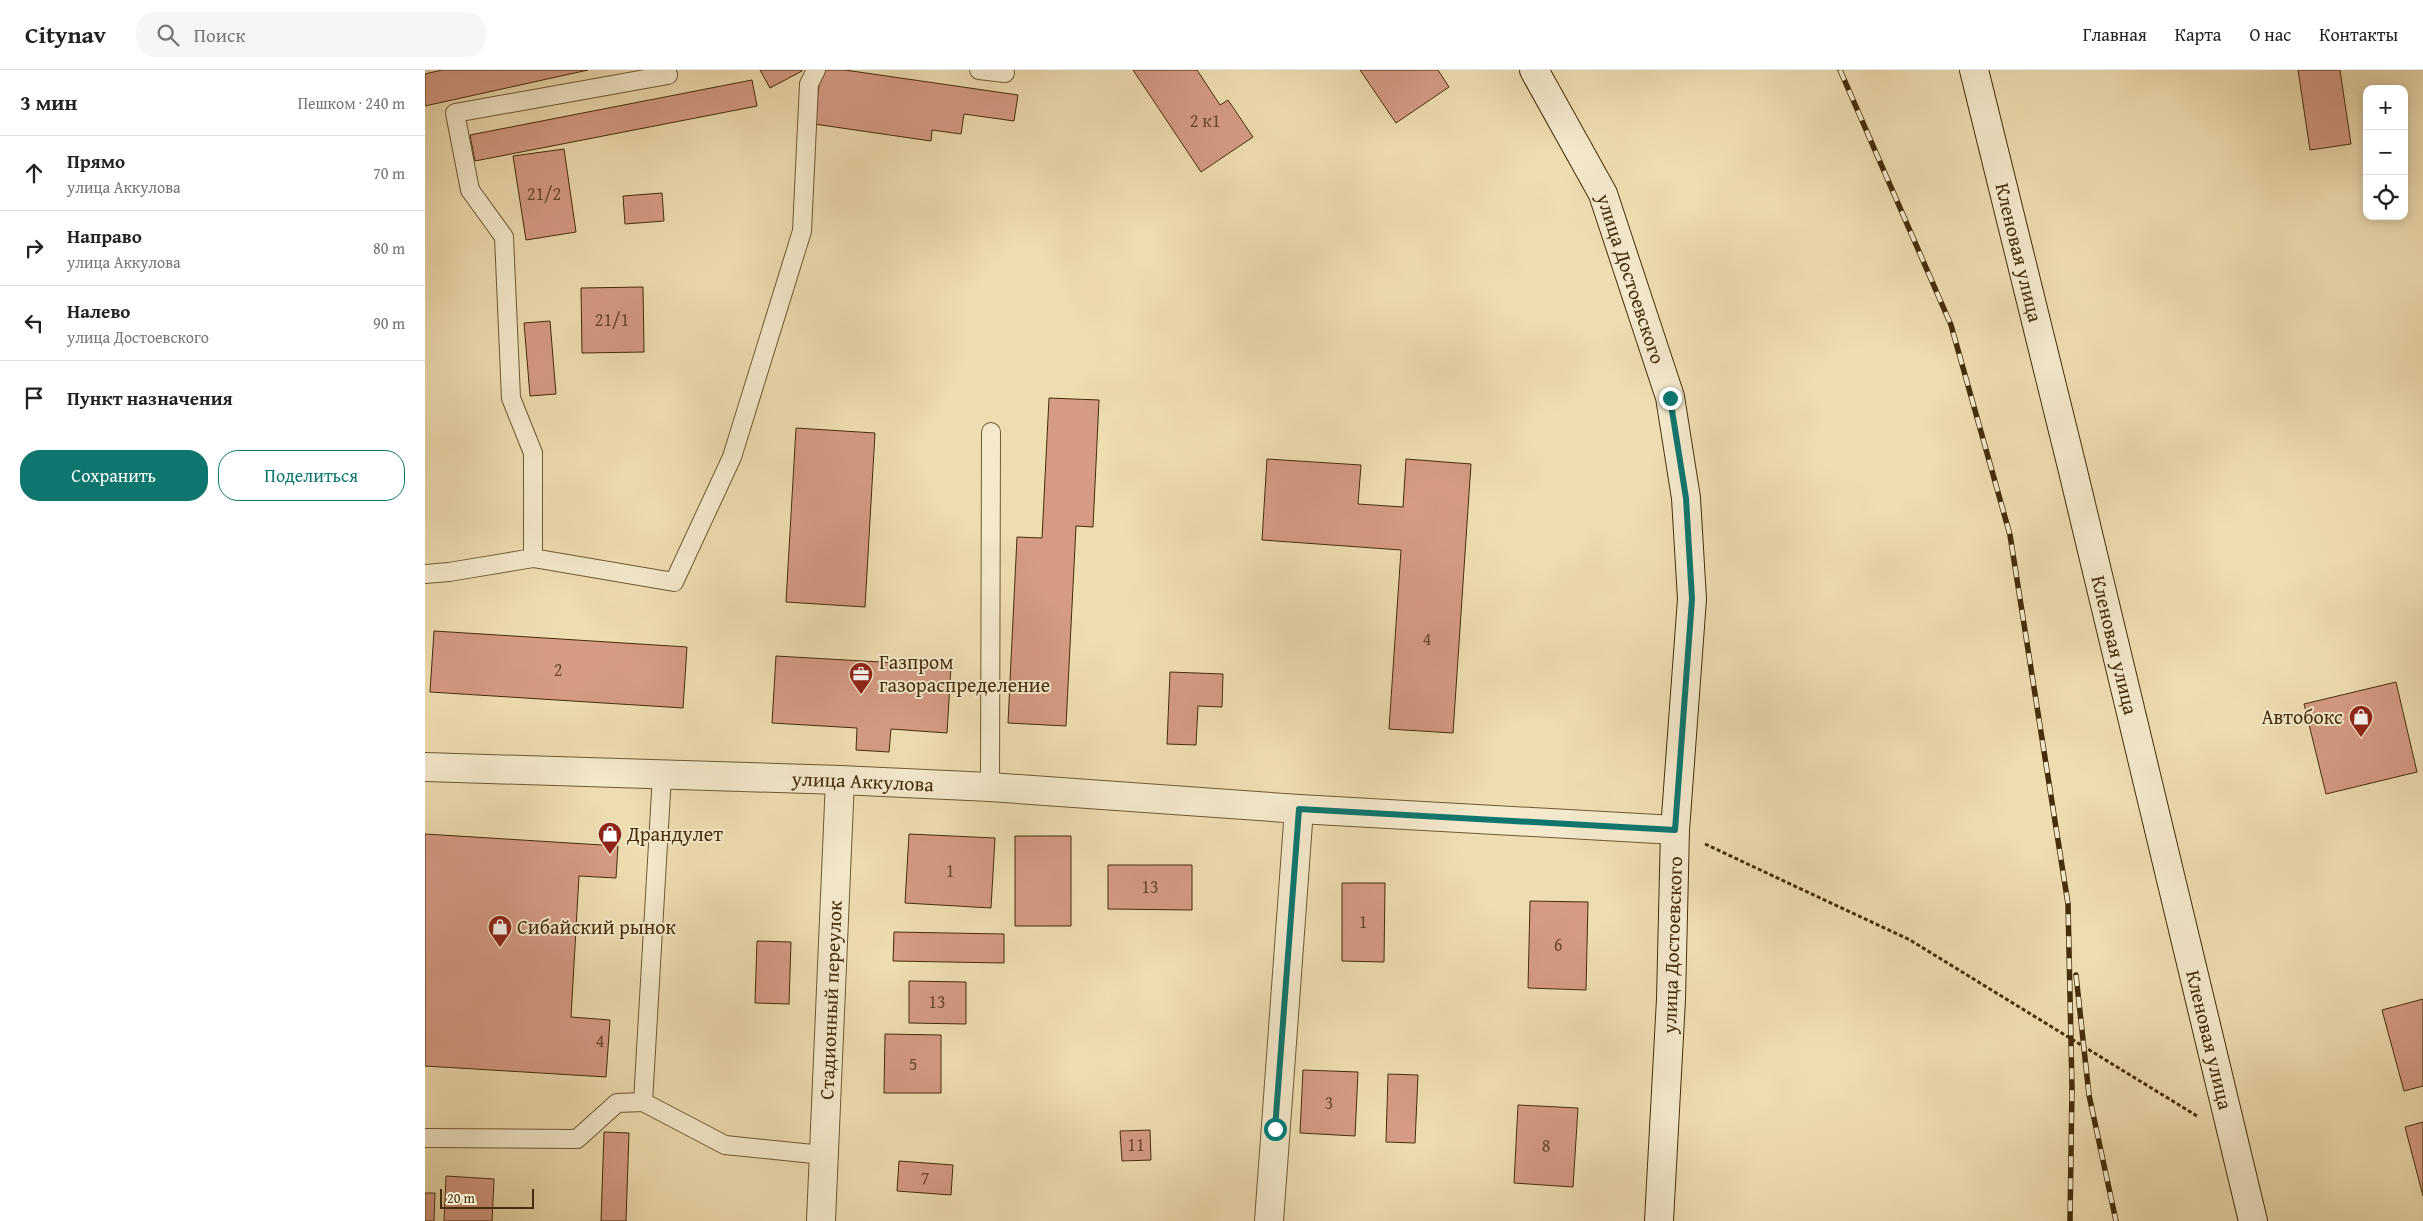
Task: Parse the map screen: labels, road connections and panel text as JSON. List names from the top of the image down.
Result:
{
  "streets": {
    "main road": [
      "Кленовая улица",
      "улица Достоевского",
      "улица Аккулова",
      "Стадионный переулок"
    ]
  },
  "crossings": [
    ["улица Достоевского", "улица Аккулова"],
    ["улица Аккулова", "Стадионный переулок"]
  ],
  "places": {
    "office": ["Газпром газораспределение"],
    "shop": ["Автобокс", "Драндулет", "Сибайский рынок"]
  },
  "house_numbers": [
    "2 к1",
    "21/2",
    "21/1",
    "4",
    "2",
    "1",
    "13",
    "1",
    "6",
    "13",
    "4",
    "5",
    "3",
    "11",
    "8",
    "7"
  ],
  "scale_bar": "20 m",
  "page": {
    "header": "Citynav",
    "search": "Поиск",
    "nav": [
      "Главная",
      "Карта",
      "О нас",
      "Контакты"
    ],
    "heading": ["3 мин", "Пешком · 240 m"],
    "map_buttons": ["+", "−"],
    "list": [
      ["Прямо", "улица Аккулова", "70 m"],
      ["Направо", "улица Аккулова", "80 m"],
      ["Налево", "улица Достоевского", "90 m"],
      "Пункт назначения"
    ],
    "buttons": ["Сохранить", "Поделиться"],
    "scale": "20 m"
  }
}
